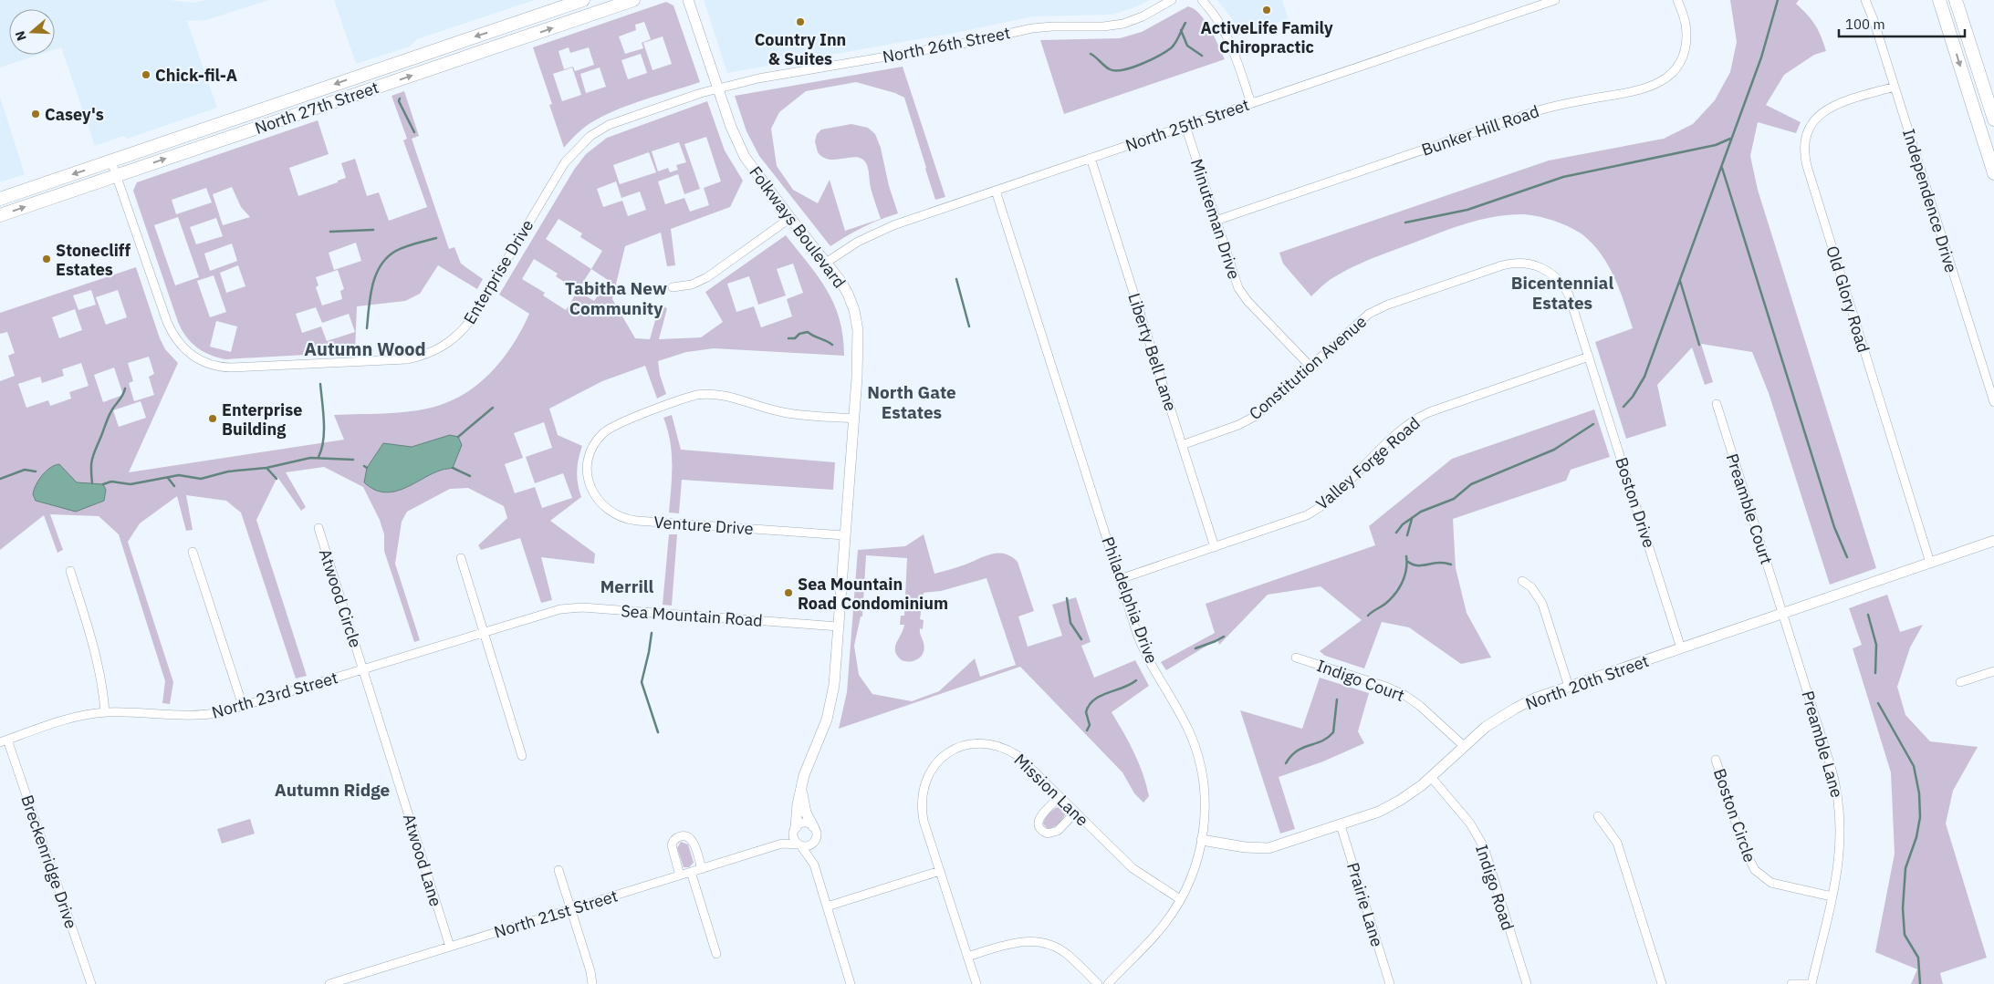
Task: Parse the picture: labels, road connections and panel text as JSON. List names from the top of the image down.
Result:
{
  "streets": {
    "main road": ["North 27th Street"],
    "street": [
      "North 26th Street",
      "North 25th Street",
      "Bunker Hill Road",
      "Independence Drive",
      "Minuteman Drive",
      "Folkways Boulevard",
      "Enterprise Drive",
      "Old Glory Road",
      "Liberty Bell Lane",
      "Constitution Avenue",
      "Valley Forge Road",
      "Boston Drive",
      "Preamble Court",
      "Venture Drive",
      "Atwood Circle",
      "Philadelphia Drive",
      "Sea Mountain Road",
      "Indigo Court",
      "North 20th Street",
      "North 23rd Street",
      "Preamble Lane",
      "Mission Lane",
      "Boston Circle",
      "Atwood Lane",
      "Breckenridge Drive",
      "Indigo Road",
      "Prairie Lane",
      "North 21st Street"
    ]
  },
  "crossings": [
    ["North 26th Street", "Folkways Boulevard"],
    ["North 26th Street", "Enterprise Drive"],
    ["North 27th Street", "Enterprise Drive"],
    ["North 25th Street", "Minuteman Drive"],
    ["North 25th Street", "Folkways Boulevard"],
    ["North 25th Street", "Liberty Bell Lane"],
    ["North 25th Street", "Philadelphia Drive"],
    ["Bunker Hill Road", "Minuteman Drive"],
    ["Independence Drive", "Old Glory Road"],
    ["Minuteman Drive", "Constitution Avenue"],
    ["Folkways Boulevard", "Enterprise Drive"],
    ["Folkways Boulevard", "Venture Drive"],
    ["Folkways Boulevard", "Sea Mountain Road"],
    ["Folkways Boulevard", "North 21st Street"],
    ["Old Glory Road", "North 20th Street"],
    ["Liberty Bell Lane", "Constitution Avenue"],
    ["Liberty Bell Lane", "Valley Forge Road"],
    ["Constitution Avenue", "Valley Forge Road"],
    ["Constitution Avenue", "Boston Drive"],
    ["Valley Forge Road", "Boston Drive"],
    ["Valley Forge Road", "Philadelphia Drive"],
    ["Boston Drive", "North 20th Street"],
    ["Preamble Court", "North 20th Street"],
    ["Preamble Court", "Preamble Lane"],
    ["Atwood Circle", "North 23rd Street"],
    ["Atwood Circle", "Atwood Lane"],
    ["Philadelphia Drive", "North 20th Street"],
    ["Philadelphia Drive", "Mission Lane"],
    ["Sea Mountain Road", "North 23rd Street"],
    ["Indigo Court", "North 20th Street"],
    ["North 20th Street", "Preamble Lane"],
    ["North 20th Street", "Indigo Road"],
    ["North 20th Street", "Prairie Lane"],
    ["North 23rd Street", "Atwood Lane"],
    ["North 23rd Street", "Breckenridge Drive"],
    ["Preamble Lane", "Boston Circle"],
    ["Atwood Lane", "North 21st Street"]
  ],
  "districts": [
    "Bicentennial Estates",
    "Tabitha New Community",
    "Autumn Wood",
    "North Gate Estates",
    "Merrill",
    "Autumn Ridge"
  ],
  "places": [
    "ActiveLife Family Chiropractic",
    "Country Inn & Suites",
    "Chick-fil-A",
    "Casey's",
    "Stonecliff Estates",
    "Enterprise Building",
    "Sea Mountain Road Condominium"
  ],
  "scale_bar": "100 m",
  "north": "left"
}
